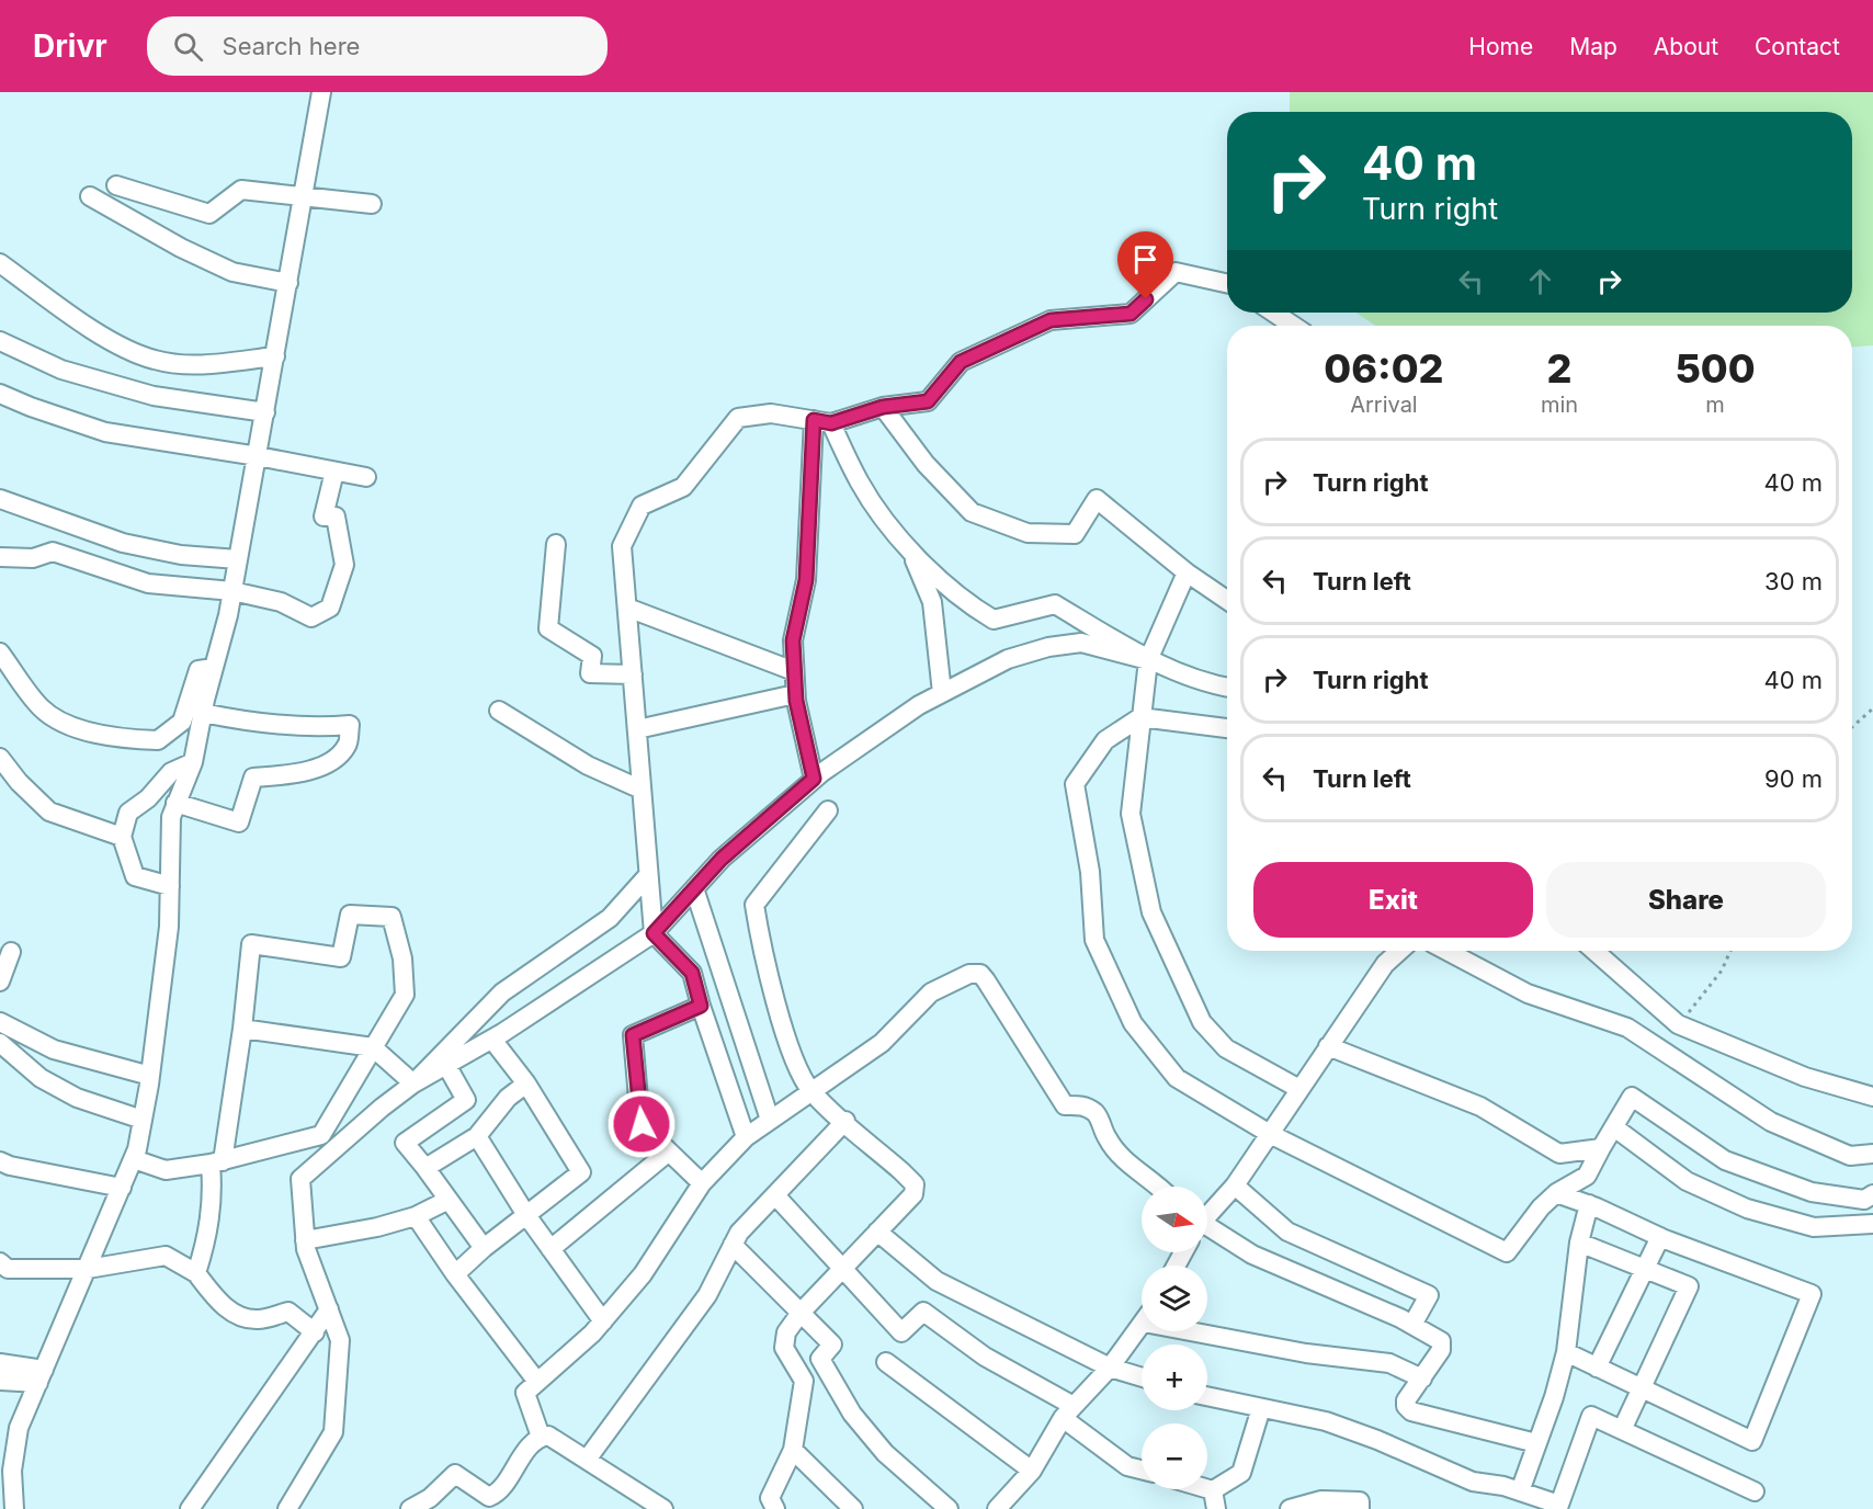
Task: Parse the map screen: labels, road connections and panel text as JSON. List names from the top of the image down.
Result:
{
  "north": "right",
  "page": {
    "header": "Drivr",
    "search": "Search here",
    "nav": [
      "Home",
      "Map",
      "About",
      "Contact"
    ],
    "turn": ["40 m", "Turn right"],
    "eta": [
      "06:02",
      "Arrival",
      "2",
      "min",
      "500",
      "m"
    ],
    "list": [
      {
        "name": "Turn right",
        "value": "40 m"
      },
      {
        "name": "Turn left",
        "value": "30 m"
      },
      {
        "name": "Turn right",
        "value": "40 m"
      },
      {
        "name": "Turn left",
        "value": "90 m"
      }
    ],
    "buttons": ["Exit", "Share"],
    "map_buttons": ["+", "−"]
  }
}
